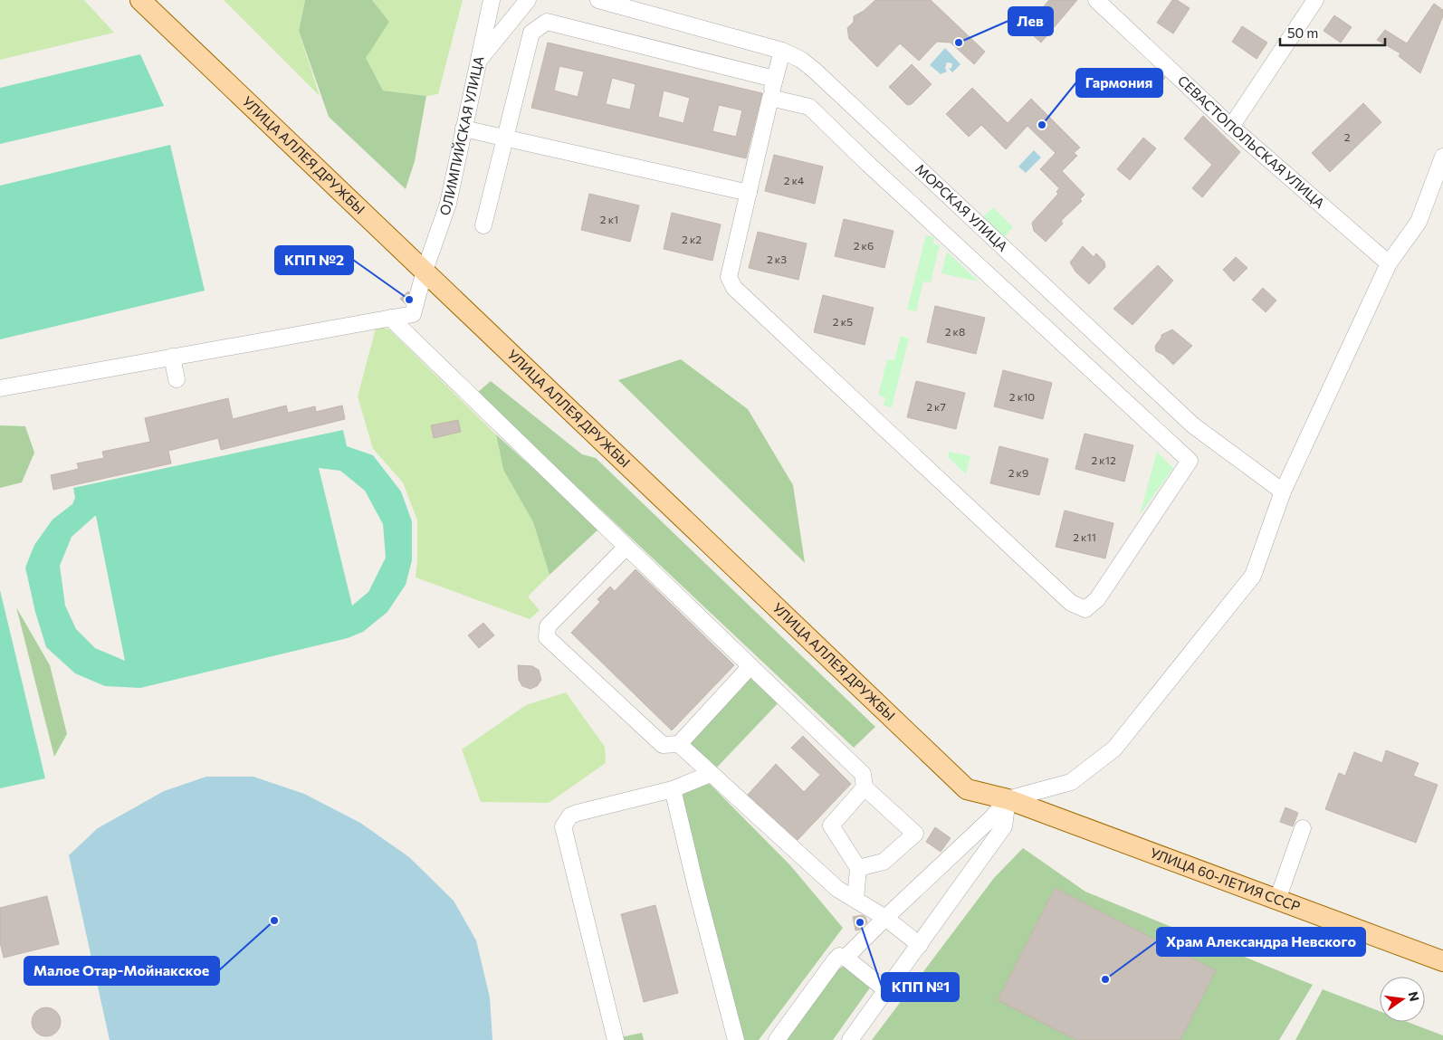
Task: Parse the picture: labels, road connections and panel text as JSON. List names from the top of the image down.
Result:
{
  "streets": {
    "main road": ["УЛИЦА АЛЛЕЯ ДРУЖБЫ", "УЛИЦА 60-ЛЕТИЯ СССР"],
    "street": ["ОЛИМПИЙСКАЯ УЛИЦА", "СЕВАСТОПОЛЬСКАЯ УЛИЦА", "МОРСКАЯ УЛИЦА"]
  },
  "crossings": [
    ["ОЛИМПИЙСКАЯ УЛИЦА", "УЛИЦА АЛЛЕЯ ДРУЖБЫ"],
    ["УЛИЦА АЛЛЕЯ ДРУЖБЫ", "УЛИЦА 60-ЛЕТИЯ СССР"]
  ],
  "places": [
    "Лев",
    "Гармония",
    "КПП №2",
    "Малое Отар-Мойнакское",
    "КПП №1",
    "Храм Александра Невского"
  ],
  "house_numbers": [
    "2",
    "2 к4",
    "2 к1",
    "2 к2",
    "2 к6",
    "2 к3",
    "2 к5",
    "2 к8",
    "2 к10",
    "2 к7",
    "2 к12",
    "2 к9",
    "2 к11"
  ],
  "scale_bar": "50 m",
  "north": "right"
}
